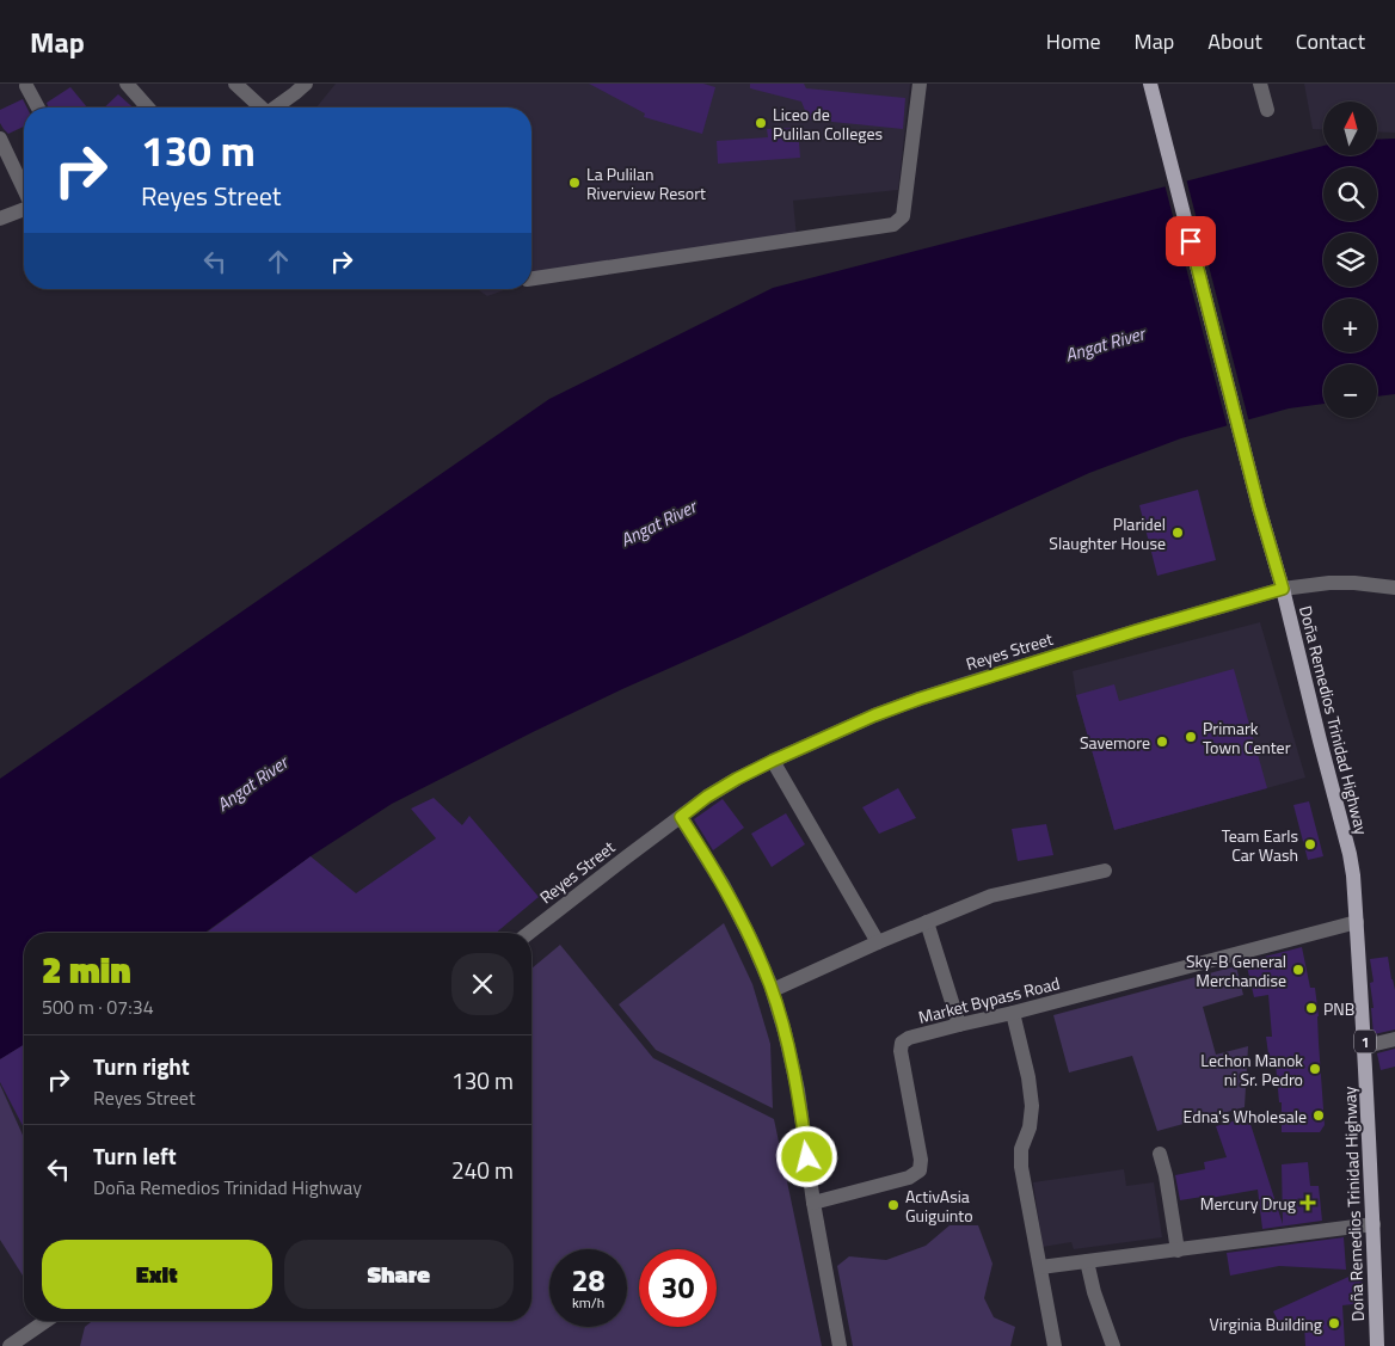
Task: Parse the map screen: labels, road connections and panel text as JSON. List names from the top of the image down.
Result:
{
  "streets": {
    "main road": ["Doña Remedios Trinidad Highway", "1"],
    "street": ["Reyes Street", "Market Bypass Road"]
  },
  "crossings": [
    ["Reyes Street", "Doña Remedios Trinidad Highway"],
    ["Doña Remedios Trinidad Highway", "Market Bypass Road"]
  ],
  "water": ["Angat River"],
  "places": {
    "other": [
      "Liceo de Pulilan Colleges",
      "La Pulilan Riverview Resort",
      "Plaridel Slaughter House",
      "Primark Town Center",
      "Savemore",
      "Team Earls Car Wash",
      "Sky-B General Merchandise",
      "PNB",
      "Lechon Manok ni Sr. Pedro",
      "Edna's Wholesale",
      "ActivAsia Guiguinto",
      "Virginia Building"
    ],
    "health": ["Mercury Drug"]
  },
  "north": "top",
  "page": {
    "header": "Map",
    "nav": [
      "Home",
      "Map",
      "About",
      "Contact"
    ],
    "map_buttons": ["+", "−"],
    "turn": ["130 m", "Reyes Street"],
    "heading": ["2 min", "500 m · 07:34"],
    "list": [
      {
        "name": "Turn right",
        "note": "Reyes Street",
        "value": "130 m"
      },
      {
        "name": "Turn left",
        "note": "Doña Remedios Trinidad Highway",
        "value": "240 m"
      }
    ],
    "buttons": ["Exit", "Share"],
    "speed": "28 km/h",
    "limit": "30"
  }
}
